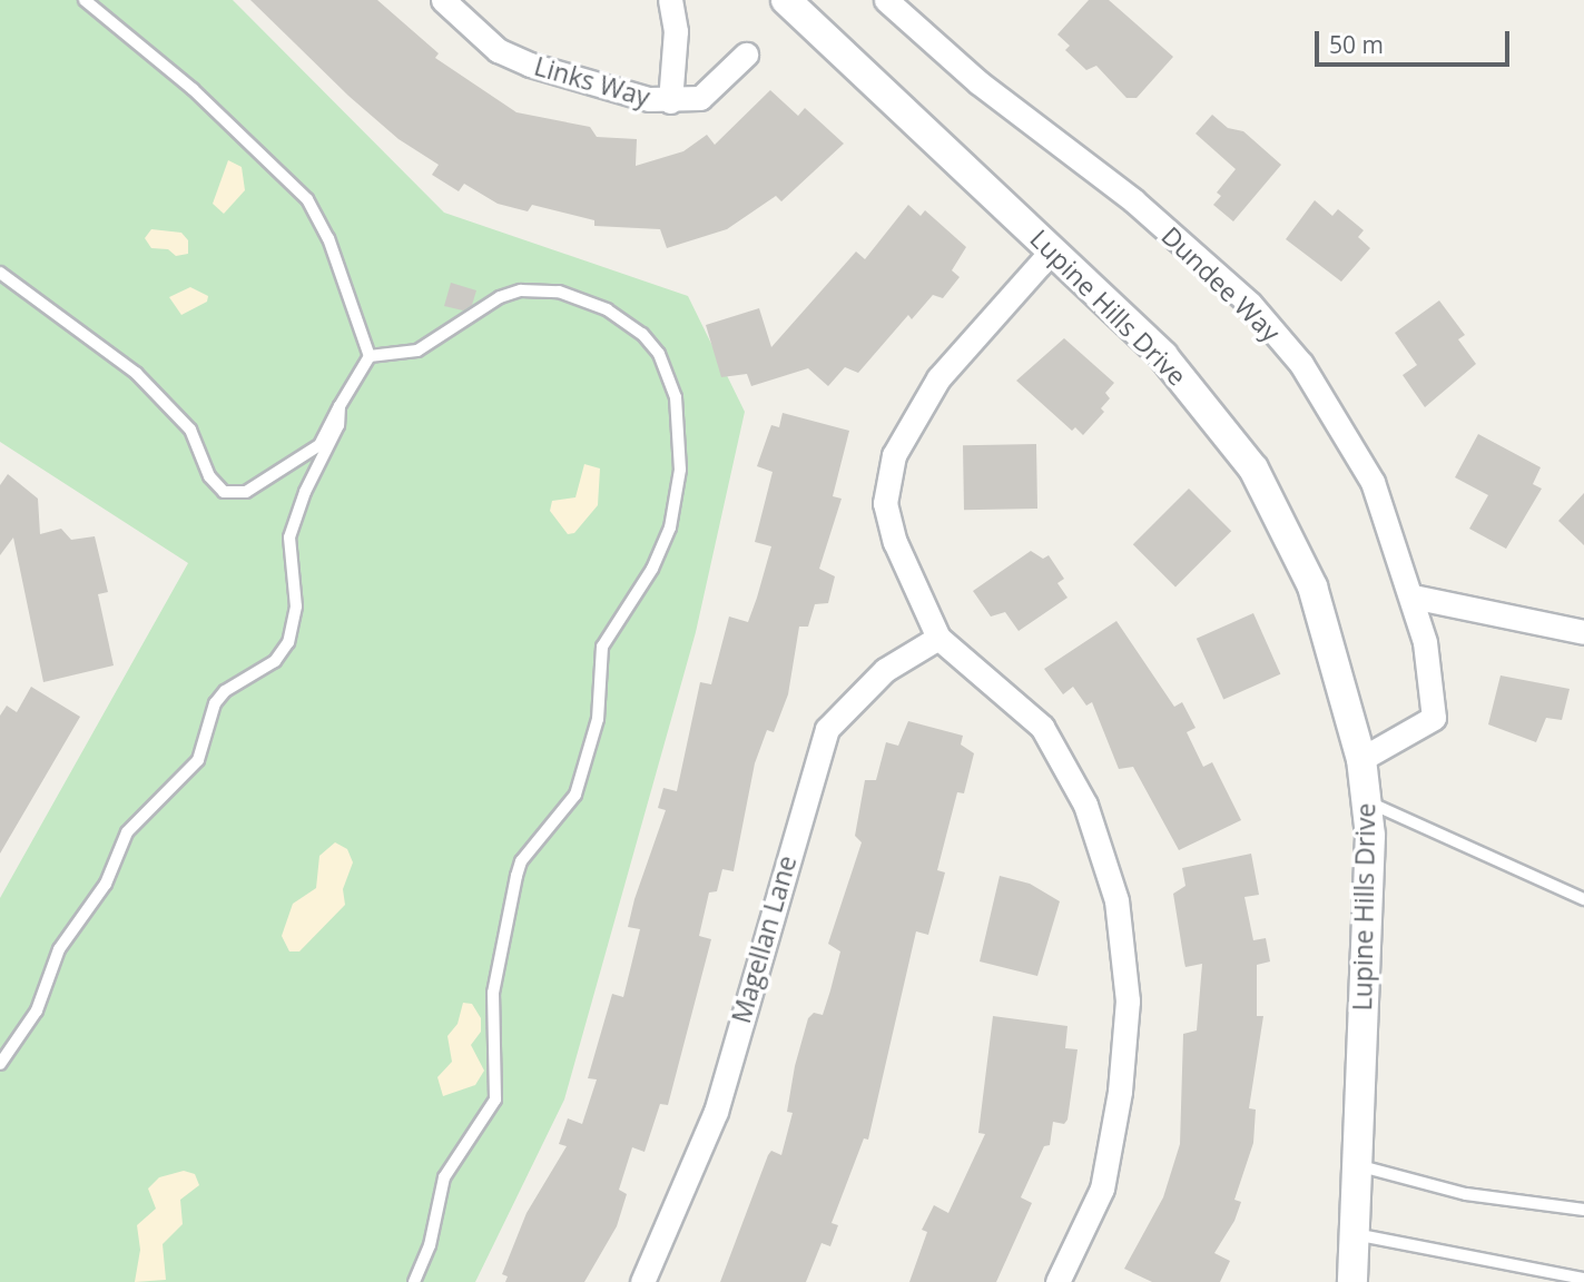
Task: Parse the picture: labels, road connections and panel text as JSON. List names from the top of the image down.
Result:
{
  "streets": {
    "street": [
      "Links Way",
      "Dundee Way",
      "Lupine Hills Drive",
      "Magellan Lane"
    ]
  },
  "crossings": [
    ["Dundee Way", "Lupine Hills Drive"]
  ],
  "scale_bar": "50 m"
}
